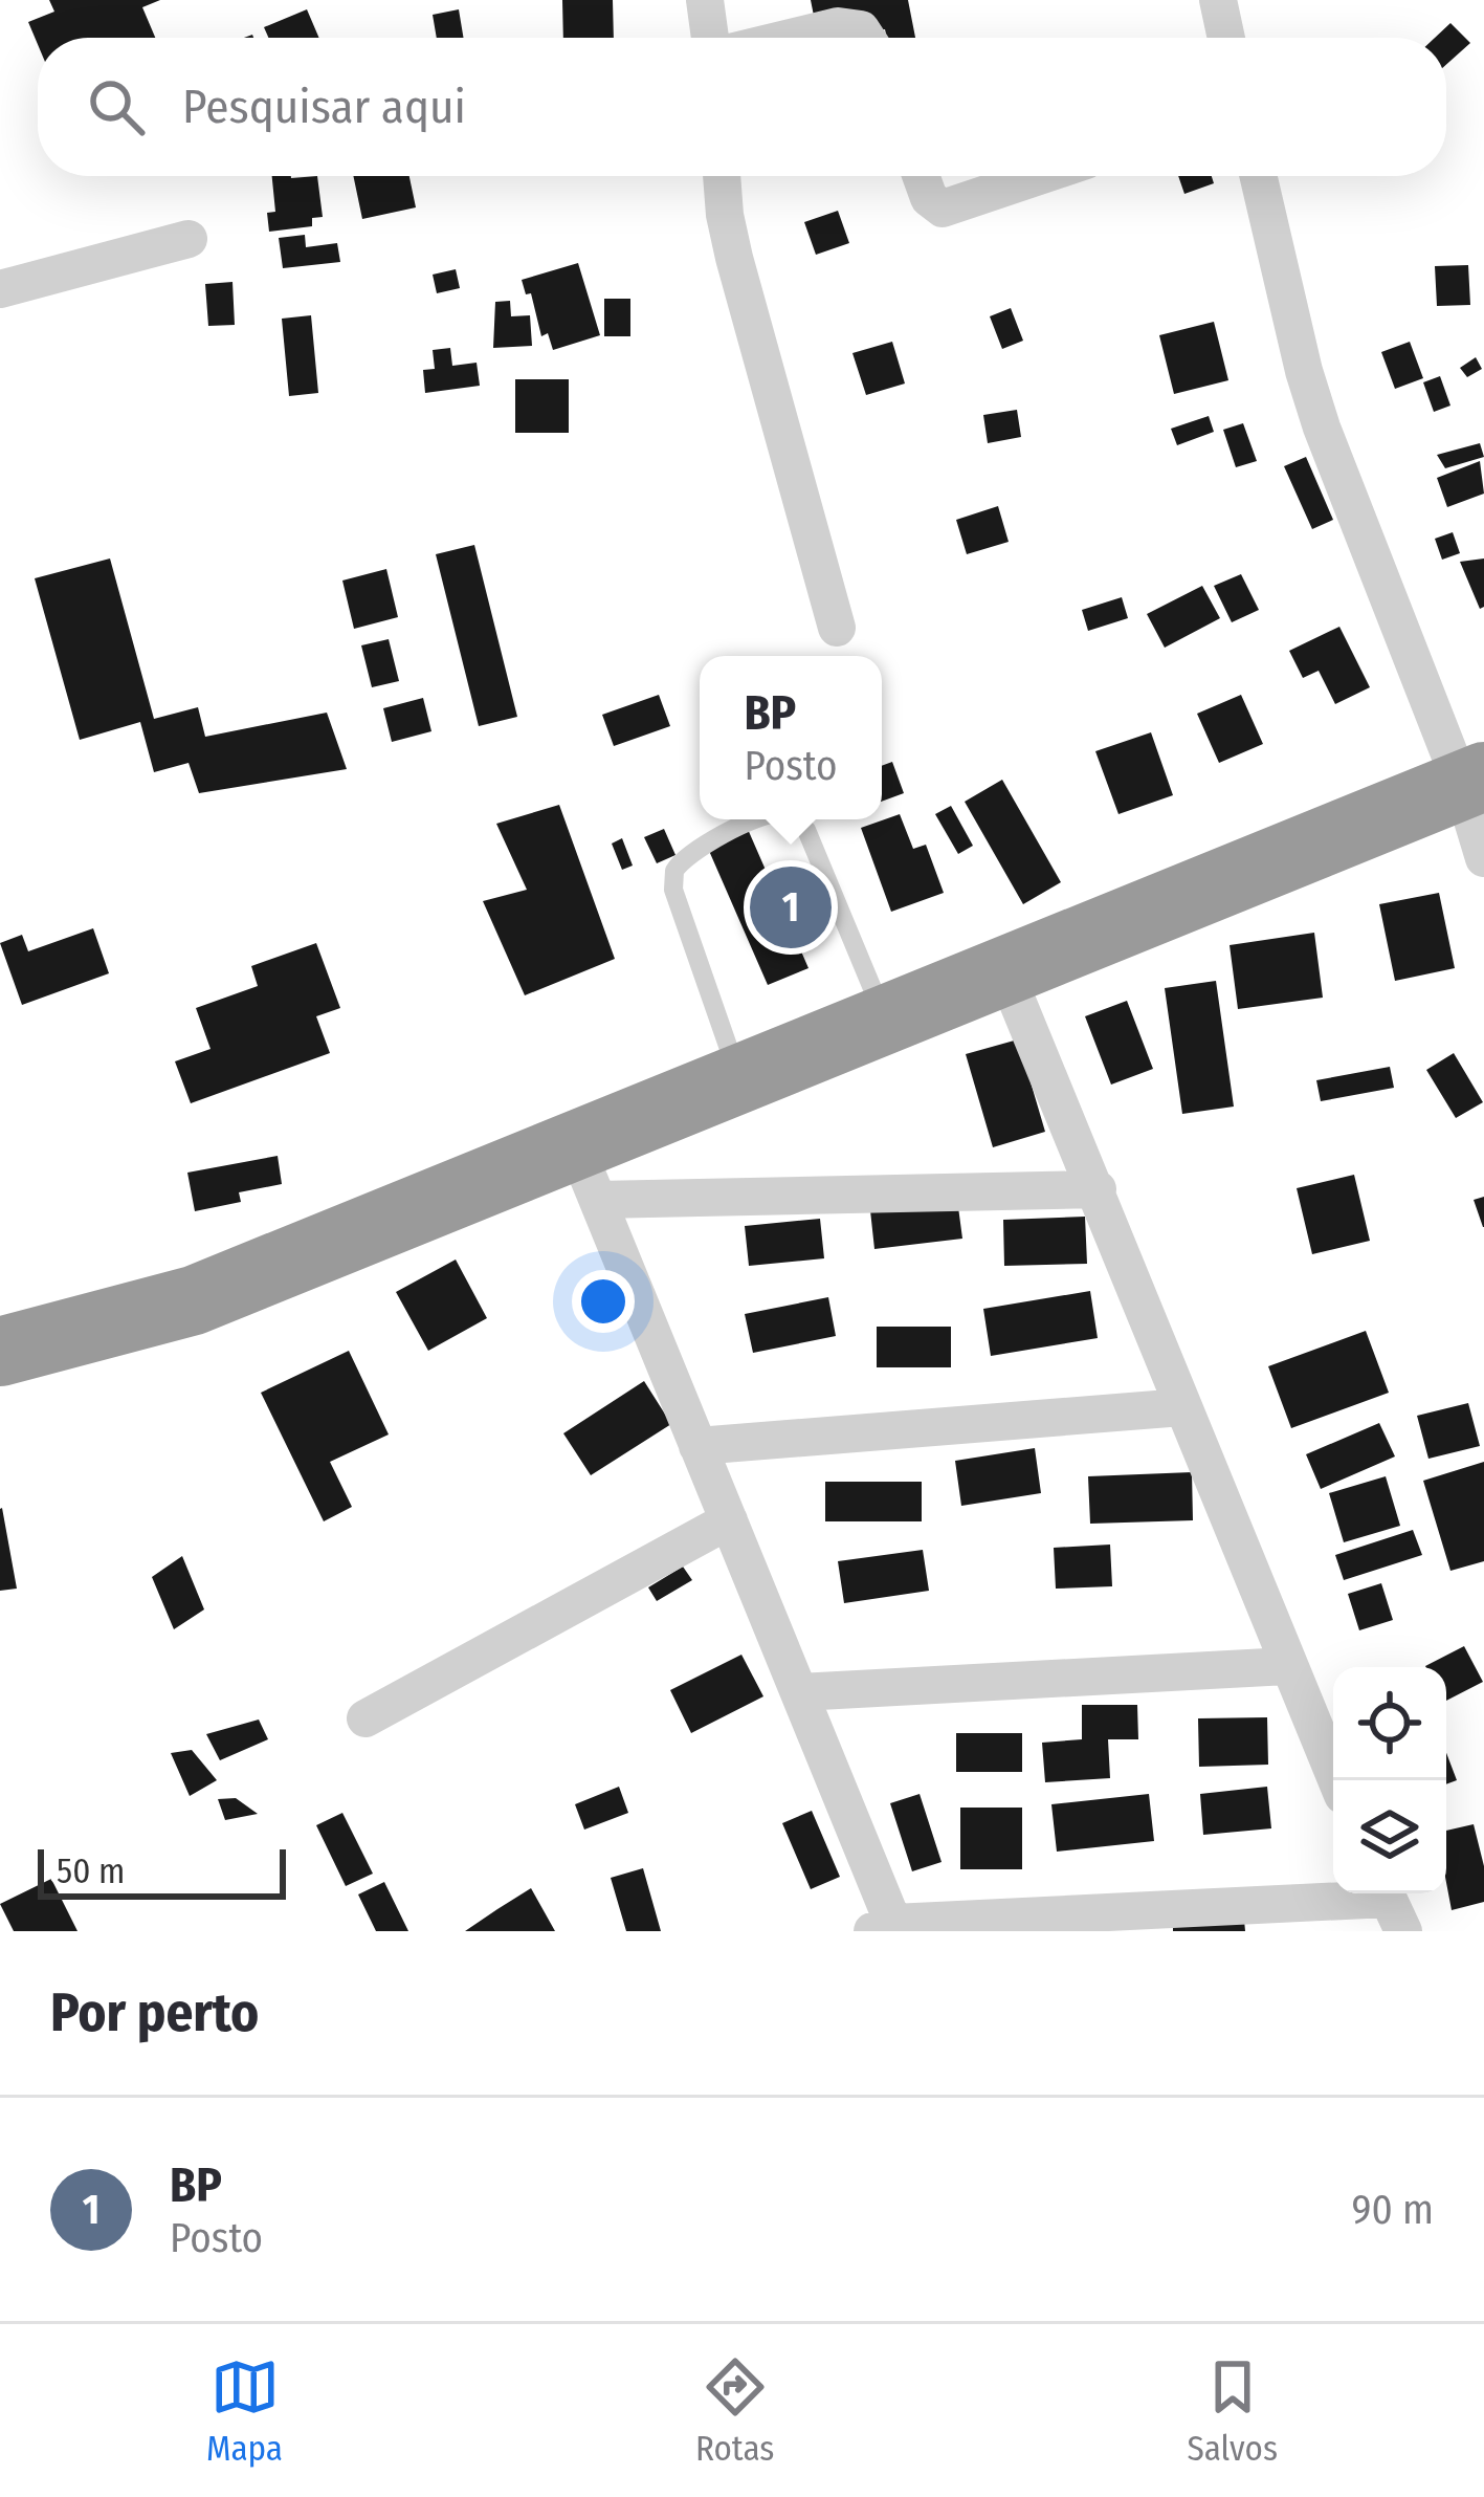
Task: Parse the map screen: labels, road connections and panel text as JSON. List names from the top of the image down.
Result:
{
  "scale_bar": "50 m",
  "page": {
    "search": "Pesquisar aqui",
    "popup": ["BP", "Posto"],
    "pins": "1",
    "scale": "50 m",
    "heading": "Por perto",
    "list": [
      {
        "mark": "1",
        "name": "BP",
        "note": "Posto",
        "value": "90 m"
      }
    ],
    "nav": ["Mapa", "Rotas", "Salvos"]
  }
}
